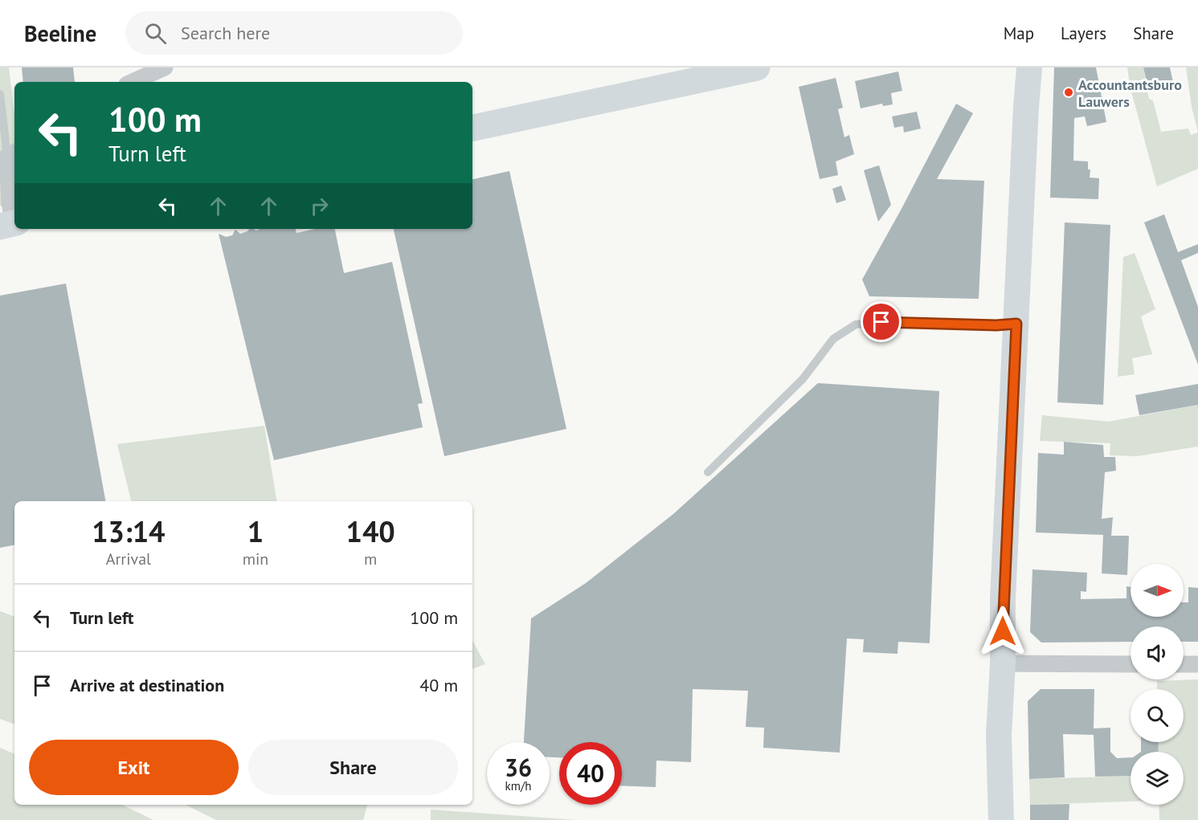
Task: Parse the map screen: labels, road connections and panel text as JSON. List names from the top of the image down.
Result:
{
  "places": ["Accountantsburo Lauwers"],
  "north": "right",
  "page": {
    "header": "Beeline",
    "search": "Search here",
    "nav": ["Map", "Layers", "Share"],
    "turn": ["100 m", "Turn left"],
    "eta": [
      "13:14",
      "Arrival",
      "1",
      "min",
      "140",
      "m"
    ],
    "list": [
      {
        "name": "Turn left",
        "value": "100 m"
      },
      {
        "name": "Arrive at destination",
        "value": "40 m"
      }
    ],
    "buttons": ["Exit", "Share"],
    "speed": "36 km/h",
    "limit": "40"
  }
}
